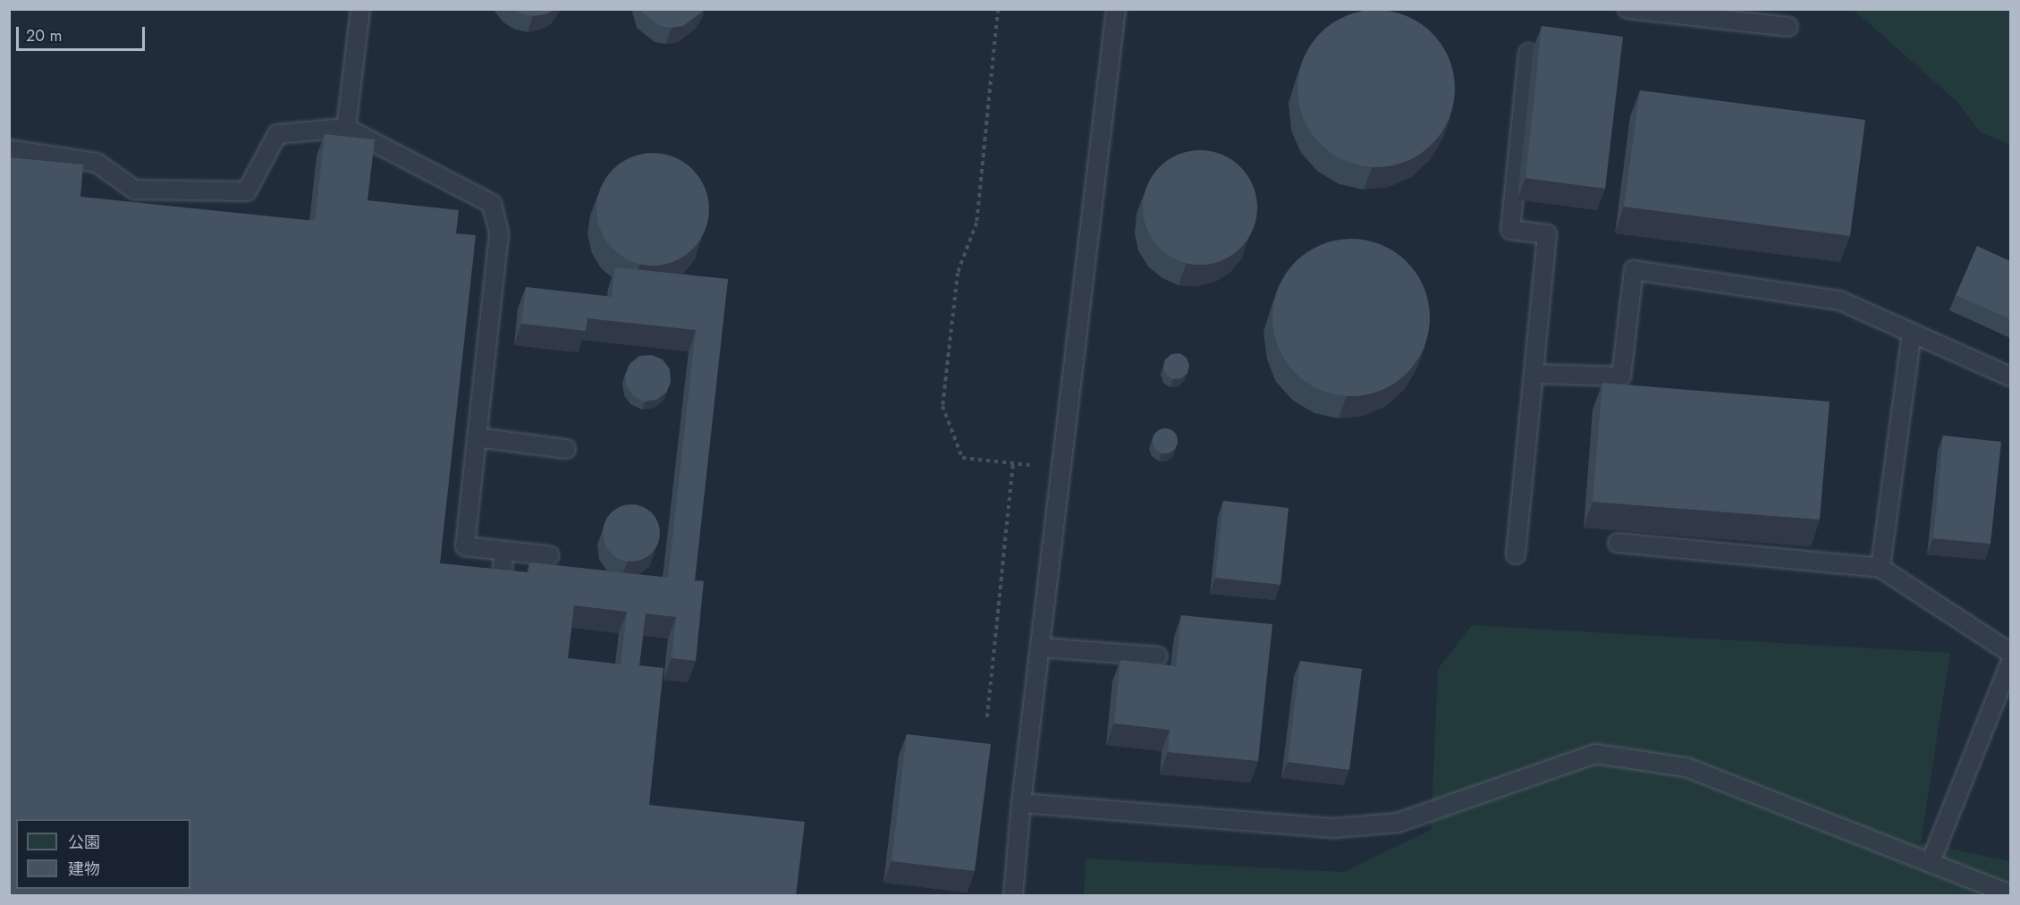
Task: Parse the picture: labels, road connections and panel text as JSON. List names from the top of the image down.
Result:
{
  "legend": ["公園", "建物"],
  "scale_bar": "20 m"
}
